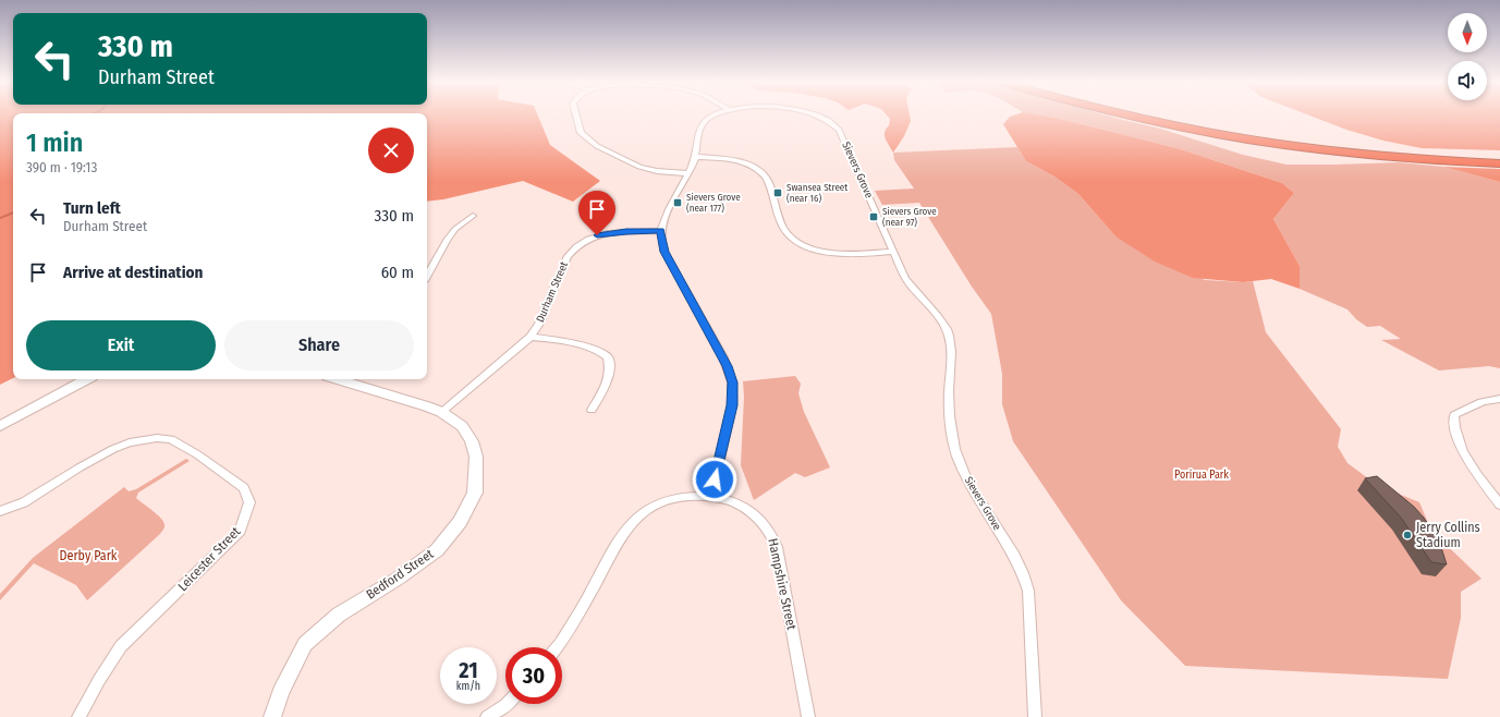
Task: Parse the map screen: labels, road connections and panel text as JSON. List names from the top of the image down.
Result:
{
  "streets": {
    "street": [
      "Sievers Grove",
      "Durham Street",
      "Leicester Street",
      "Bedford Street",
      "Hampshire Street"
    ]
  },
  "crossings": [
    ["Sievers Grove", "Durham Street"],
    ["Sievers Grove", "Hampshire Street"],
    ["Durham Street", "Bedford Street"]
  ],
  "parks": ["Porirua Park", "Derby Park"],
  "places": {
    "transit": ["Swansea Street (near 16)", "Sievers Grove (near 177)", "Sievers Grove (near 97)"],
    "other": ["Jerry Collins Stadium"]
  },
  "north": "bottom",
  "page": {
    "turn": ["330 m", "Durham Street"],
    "heading": ["1 min", "390 m · 19:13"],
    "list": [
      {
        "name": "Turn left",
        "note": "Durham Street",
        "value": "330 m"
      },
      {
        "name": "Arrive at destination",
        "value": "60 m"
      }
    ],
    "buttons": ["Exit", "Share"],
    "speed": "21 km/h",
    "limit": "30"
  }
}
